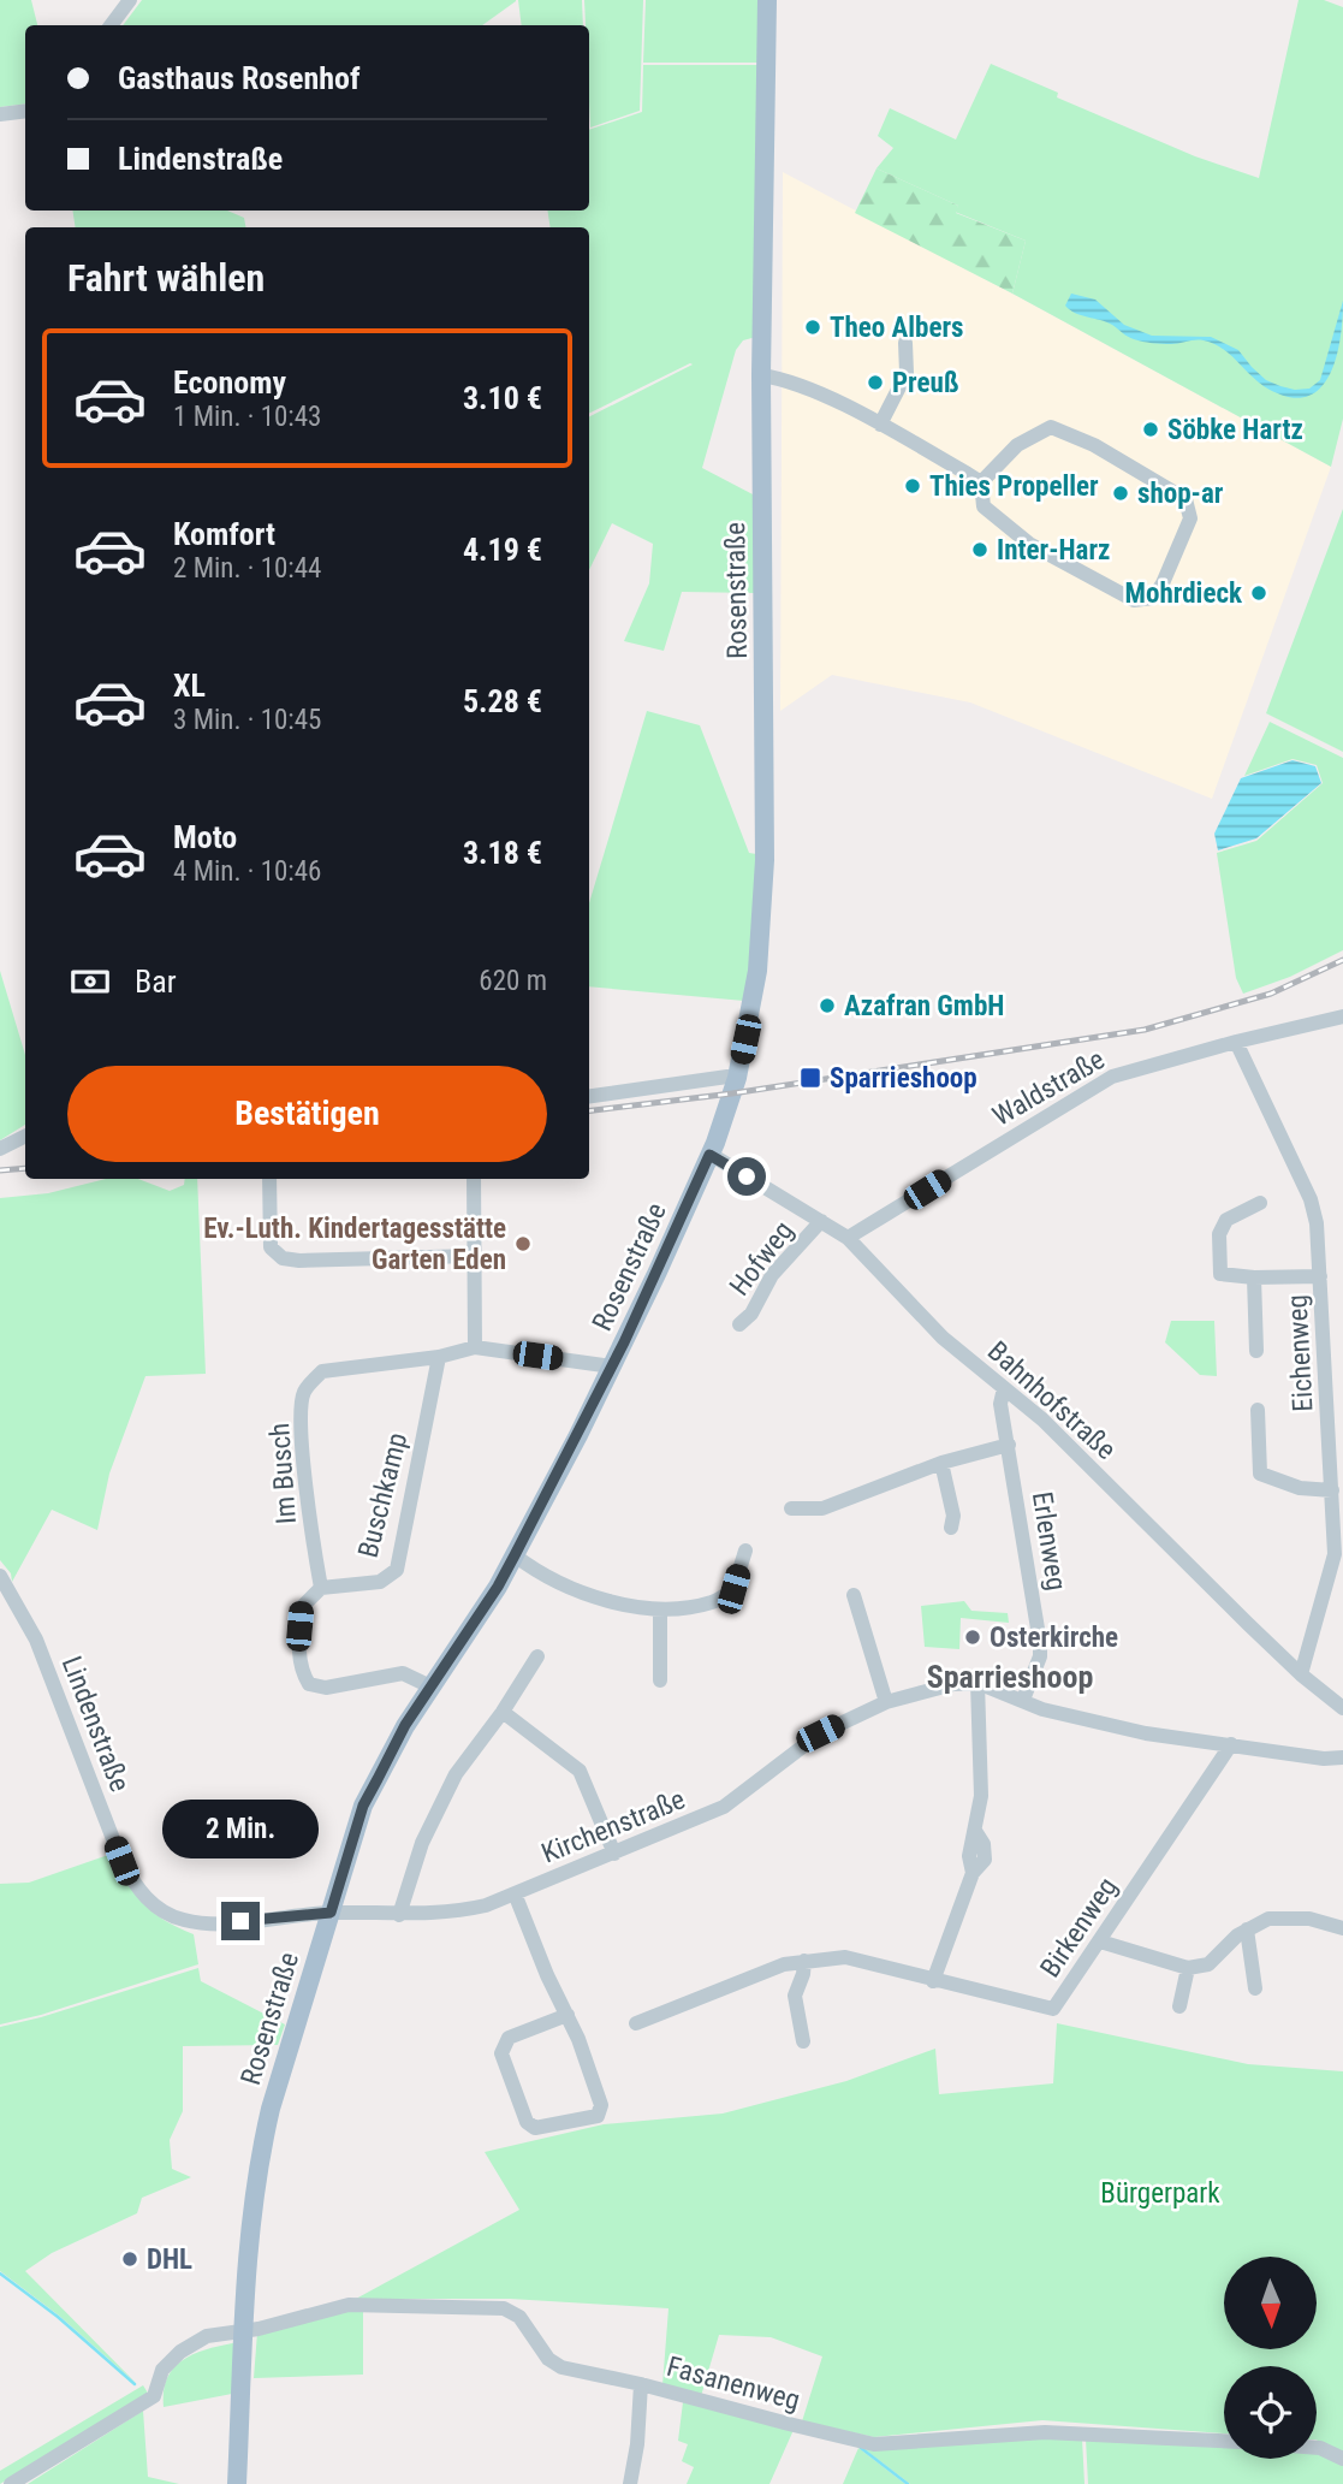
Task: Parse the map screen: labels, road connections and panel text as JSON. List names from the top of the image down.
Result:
{
  "streets": {
    "main road": ["Rosenstraße"],
    "street": [
      "Waldstraße",
      "Hofweg",
      "Eichenweg",
      "Bahnhofstraße",
      "Im Busch",
      "Buschkamp",
      "Erlenweg",
      "Lindenstraße",
      "Kirchenstraße",
      "Birkenweg",
      "Fasanenweg"
    ]
  },
  "crossings": [
    ["Rosenstraße", "Bahnhofstraße"],
    ["Rosenstraße", "Im Busch"],
    ["Rosenstraße", "Lindenstraße"],
    ["Rosenstraße", "Kirchenstraße"],
    ["Rosenstraße", "Fasanenweg"],
    ["Waldstraße", "Eichenweg"],
    ["Waldstraße", "Bahnhofstraße"],
    ["Hofweg", "Bahnhofstraße"],
    ["Eichenweg", "Bahnhofstraße"],
    ["Bahnhofstraße", "Erlenweg"],
    ["Im Busch", "Buschkamp"],
    ["Erlenweg", "Kirchenstraße"],
    ["Lindenstraße", "Kirchenstraße"],
    ["Kirchenstraße", "Birkenweg"]
  ],
  "districts": ["Sparrieshoop"],
  "parks": ["Bürgerpark"],
  "places": {
    "other": [
      "Theo Albers",
      "Preuß",
      "Söbke Hartz",
      "Thies Propeller",
      "shop-ar",
      "Inter-Harz",
      "Mohrdieck",
      "Azafran GmbH",
      "Ev.-Luth. Kindertagesstätte Garten Eden",
      "Osterkirche",
      "DHL"
    ],
    "transit": ["Sparrieshoop"]
  },
  "north": "bottom",
  "page": {
    "banner": ["Gasthaus Rosenhof", "Lindenstraße"],
    "heading": "Fahrt wählen",
    "list": [
      {
        "name": "Economy",
        "note": "1 Min. · 10:43",
        "value": "3.10 €"
      },
      {
        "name": "Komfort",
        "note": "2 Min. · 10:44",
        "value": "4.19 €"
      },
      {
        "name": "XL",
        "note": "3 Min. · 10:45",
        "value": "5.28 €"
      },
      {
        "name": "Moto",
        "note": "4 Min. · 10:46",
        "value": "3.18 €"
      }
    ],
    "pay": ["Bar", "620 m"],
    "buttons": "Bestätigen",
    "bubble": "2 Min."
  }
}
